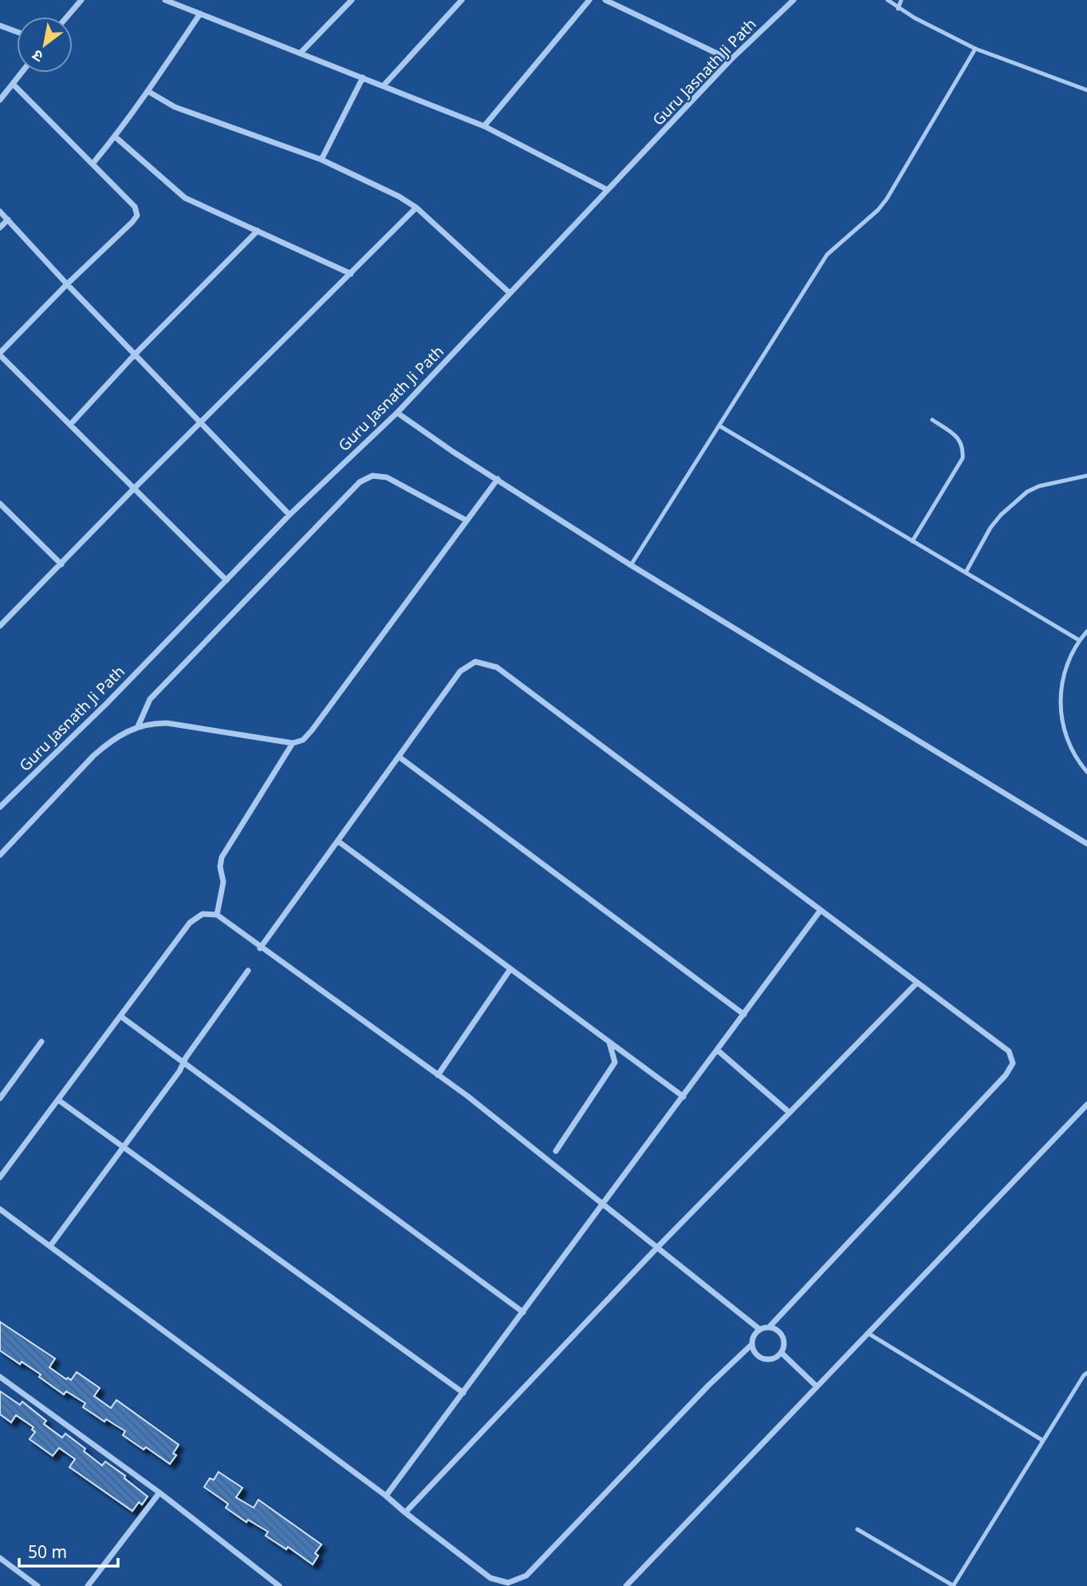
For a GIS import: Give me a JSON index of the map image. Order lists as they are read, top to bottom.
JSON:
{
  "streets": {
    "street": ["Guru Jasnath Ji Path"]
  },
  "scale_bar": "50 m",
  "north": "bottom left"
}
